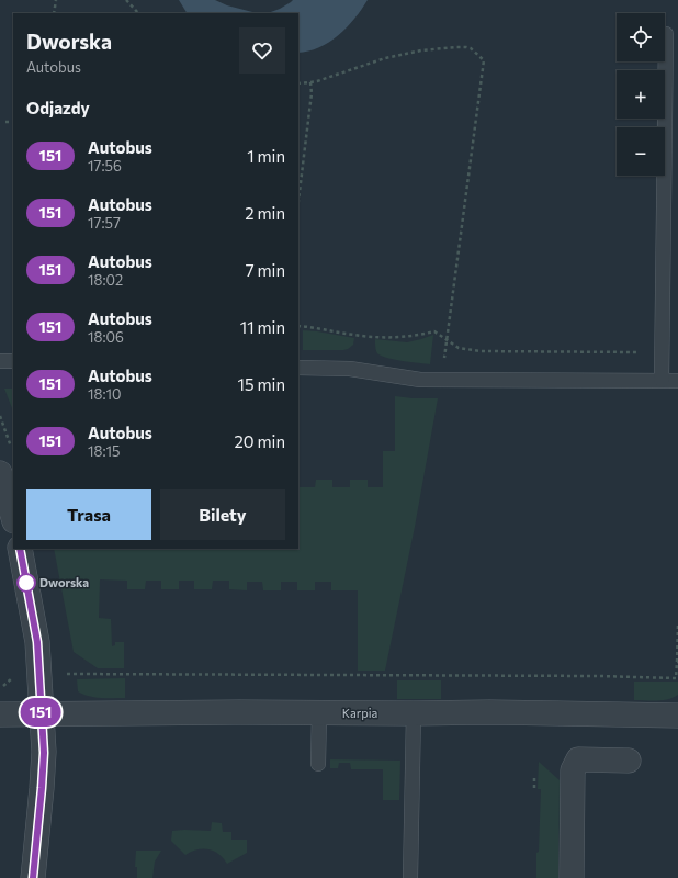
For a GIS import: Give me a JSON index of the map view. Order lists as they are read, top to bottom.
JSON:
{
  "streets": {
    "street": ["Karpia"]
  },
  "places": ["Dworska"],
  "lines": ["bus line 151"],
  "page": {
    "on_map": "151",
    "map_buttons": ["+", "−"],
    "heading": [
      ["Dworska", "Autobus"],
      "Odjazdy"
    ],
    "list": [
      {
        "mark": "151",
        "name": "Autobus",
        "note": "17:56",
        "value": "1 min"
      },
      {
        "mark": "151",
        "name": "Autobus",
        "note": "17:57",
        "value": "2 min"
      },
      {
        "mark": "151",
        "name": "Autobus",
        "note": "18:02",
        "value": "7 min"
      },
      {
        "mark": "151",
        "name": "Autobus",
        "note": "18:06",
        "value": "11 min"
      },
      {
        "mark": "151",
        "name": "Autobus",
        "note": "18:10",
        "value": "15 min"
      },
      {
        "mark": "151",
        "name": "Autobus",
        "note": "18:15",
        "value": "20 min"
      }
    ],
    "buttons": ["Trasa", "Bilety"]
  }
}
